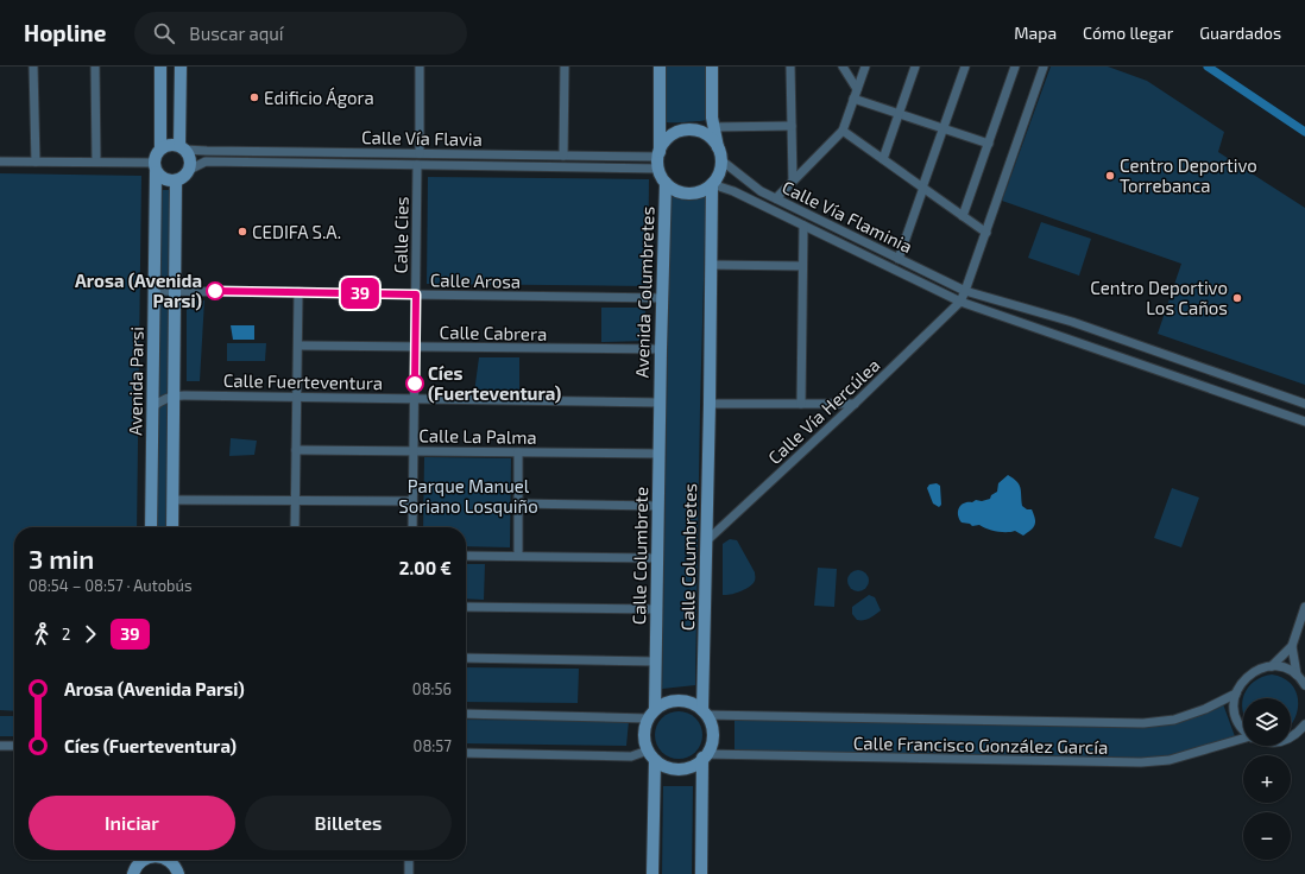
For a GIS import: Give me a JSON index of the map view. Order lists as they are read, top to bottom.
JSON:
{
  "streets": {
    "street": [
      "Calle Vía Flavia",
      "Calle Vía Flaminia",
      "Calle Cies",
      "Calle Arosa",
      "Avenida Columbretes",
      "Calle Cabrera",
      "Avenida Parsi",
      "Calle Fuerteventura",
      "Calle Vía Hercúlea",
      "Calle La Palma",
      "Calle Columbrete",
      "Calle Columbretes",
      "Calle Francisco González García"
    ]
  },
  "crossings": [
    ["Calle Vía Flavia", "Calle Vía Flaminia"],
    ["Calle Vía Flavia", "Calle Cies"],
    ["Calle Vía Flavia", "Avenida Columbretes"],
    ["Calle Vía Flavia", "Avenida Parsi"],
    ["Calle Vía Flaminia", "Avenida Columbretes"],
    ["Calle Vía Flaminia", "Calle Vía Hercúlea"],
    ["Calle Cies", "Calle Arosa"],
    ["Calle Cies", "Calle Cabrera"],
    ["Calle Cies", "Calle Fuerteventura"],
    ["Calle Cies", "Calle La Palma"],
    ["Calle Arosa", "Avenida Columbretes"],
    ["Calle Arosa", "Avenida Parsi"],
    ["Avenida Columbretes", "Calle Cabrera"],
    ["Avenida Columbretes", "Calle Fuerteventura"],
    ["Avenida Columbretes", "Calle Columbrete"],
    ["Calle Fuerteventura", "Calle Columbrete"],
    ["Calle Vía Hercúlea", "Calle Columbretes"],
    ["Calle La Palma", "Calle Columbrete"],
    ["Calle Columbrete", "Calle Columbretes"],
    ["Calle Columbrete", "Calle Francisco González García"],
    ["Calle Columbretes", "Calle Francisco González García"]
  ],
  "parks": ["Parque Manuel Soriano Losquiño"],
  "places": [
    "Edificio Ágora",
    "Centro Deportivo Torrebanca",
    "CEDIFA S.A.",
    "Arosa (Avenida Parsi)",
    "Centro Deportivo Los Caños",
    "Cíes (Fuerteventura)"
  ],
  "lines": ["bus line 39"],
  "page": {
    "header": "Hopline",
    "search": "Buscar aquí",
    "nav": ["Mapa", "Cómo llegar", "Guardados"],
    "on_map": "39",
    "heading": ["3 min", "08:54 – 08:57 · Autobús", "2.00 €"],
    "legs": ["2", "39"],
    "list": [
      {
        "name": "Arosa (Avenida Parsi)",
        "value": "08:56"
      },
      {
        "name": "Cíes (Fuerteventura)",
        "value": "08:57"
      }
    ],
    "map_buttons": ["+", "−"],
    "buttons": ["Iniciar", "Billetes"]
  }
}
